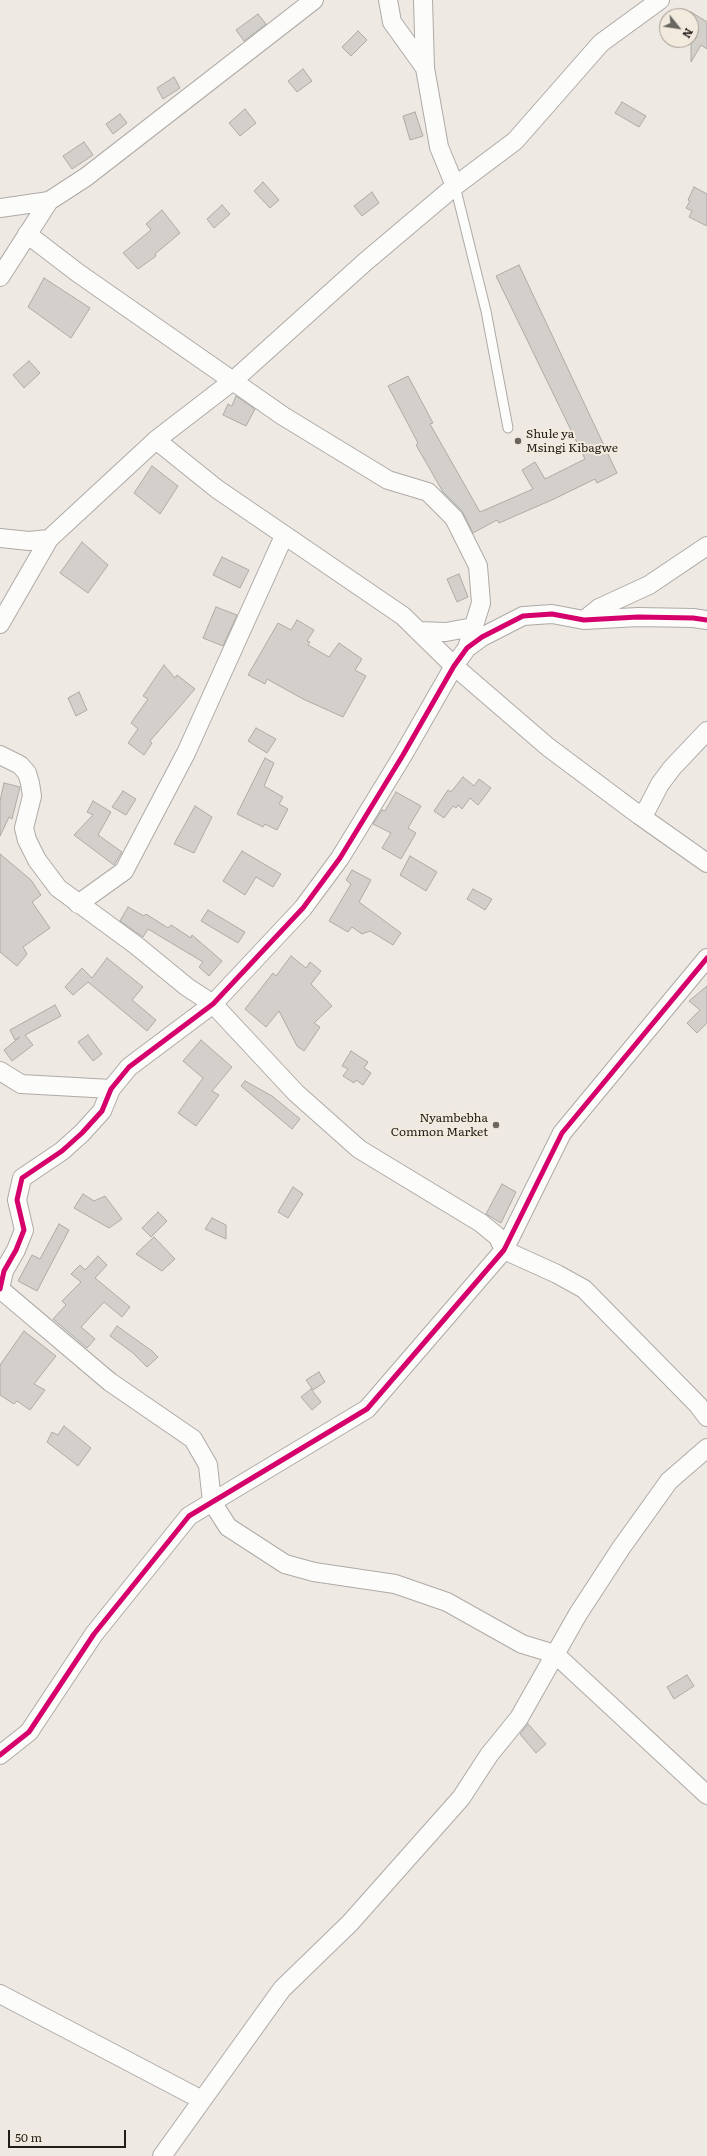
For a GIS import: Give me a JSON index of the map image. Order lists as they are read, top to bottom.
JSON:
{
  "places": ["Shule ya Msingi Kibagwe", "Nyambebha Common Market"],
  "scale_bar": "50 m",
  "north": "bottom right"
}
